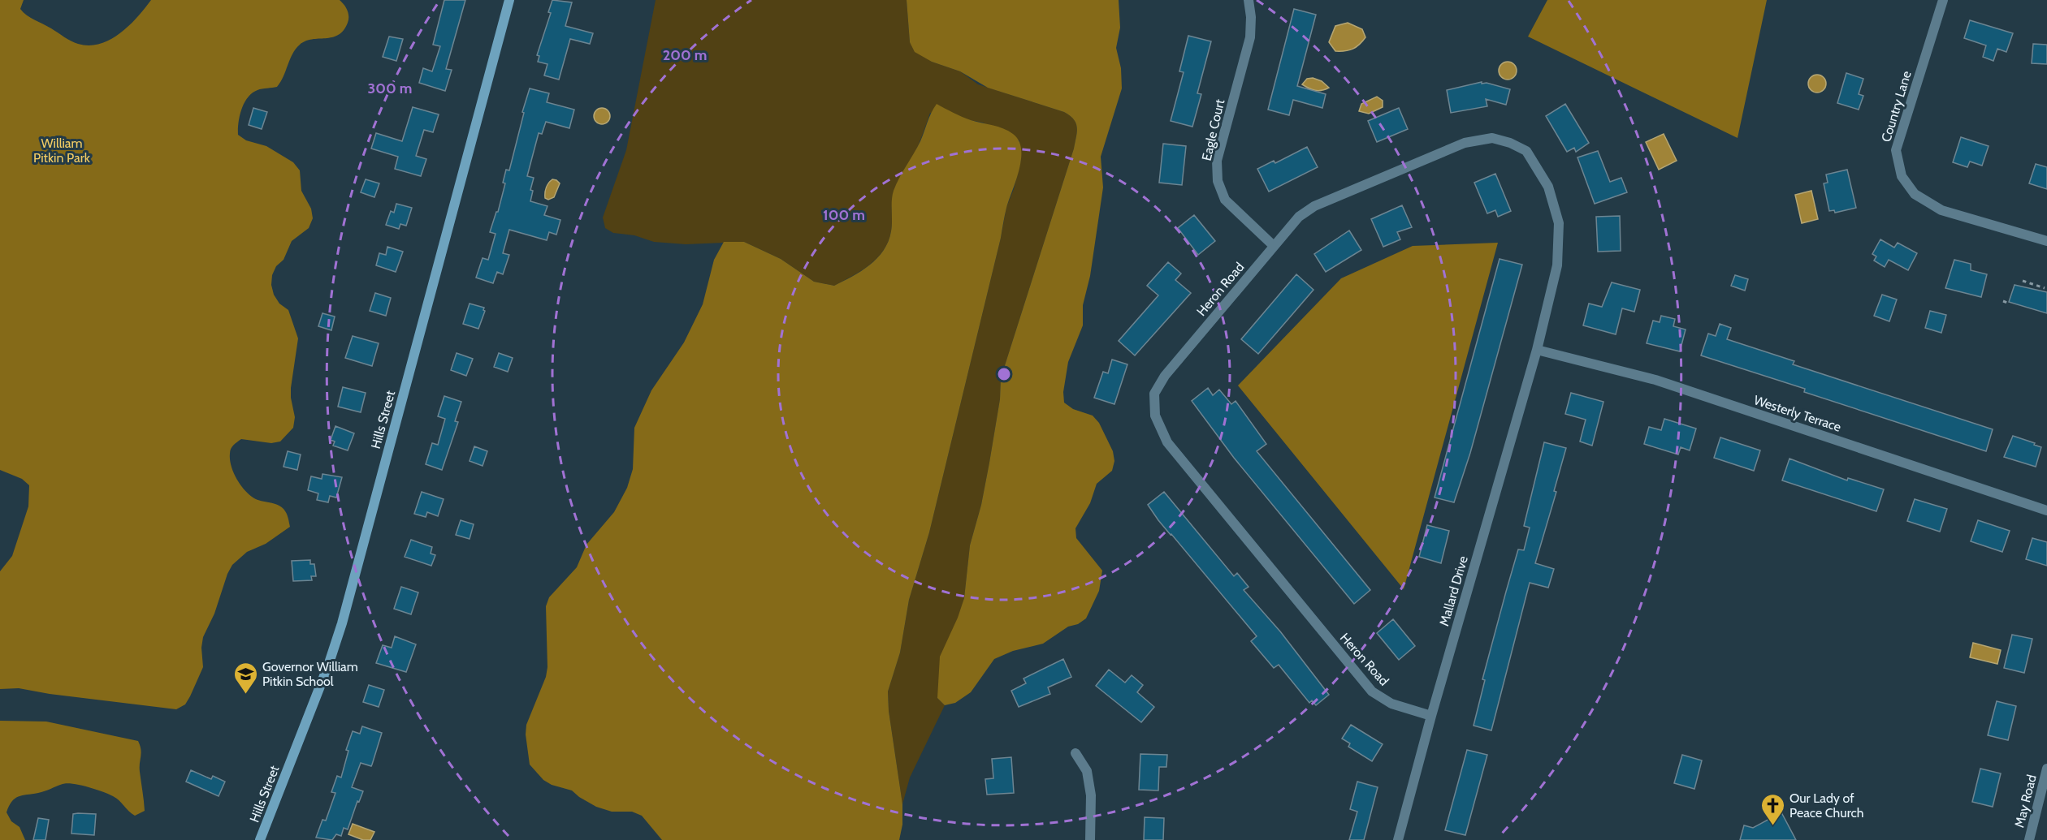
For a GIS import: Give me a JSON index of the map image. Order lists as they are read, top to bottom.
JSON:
{
  "streets": {
    "street": [
      "Country Lane",
      "Eagle Court",
      "Heron Road",
      "Westerly Terrace",
      "Hills Street",
      "Mallard Drive",
      "May Road"
    ]
  },
  "crossings": [
    ["Eagle Court", "Heron Road"],
    ["Heron Road", "Westerly Terrace"],
    ["Heron Road", "Mallard Drive"],
    ["Westerly Terrace", "Mallard Drive"]
  ],
  "parks": ["William Pitkin Park"],
  "places": {
    "school or university": ["Governor William Pitkin School"],
    "church": ["Our Lady of Peace Church"]
  },
  "rings": ["200 m", "300 m", "100 m"]
}
